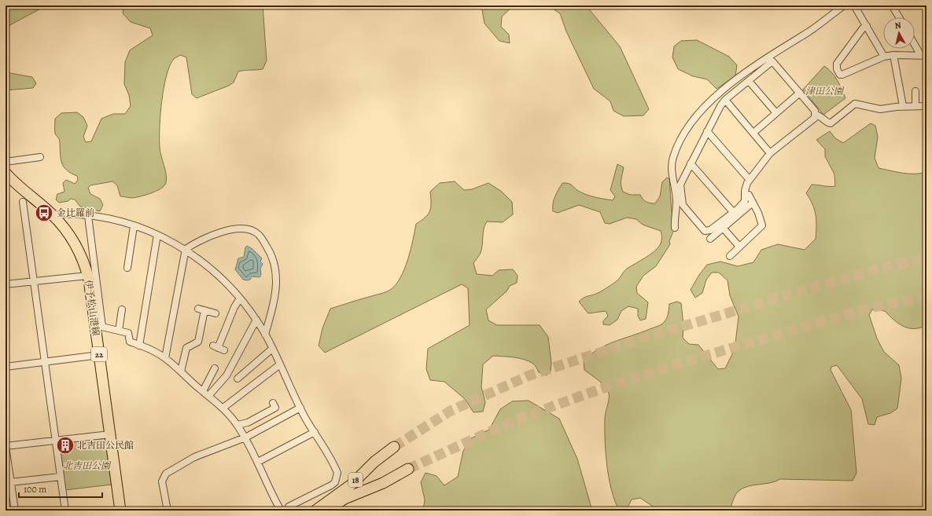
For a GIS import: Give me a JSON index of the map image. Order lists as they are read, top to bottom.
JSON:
{
  "streets": {
    "main road": ["伊予松山港線", "22", "18"]
  },
  "parks": ["津田公園", "北吉田公園"],
  "places": {
    "bus stop": ["金比羅前"],
    "building": ["北吉田公民館"]
  },
  "scale_bar": "100 m",
  "north": "top"
}
